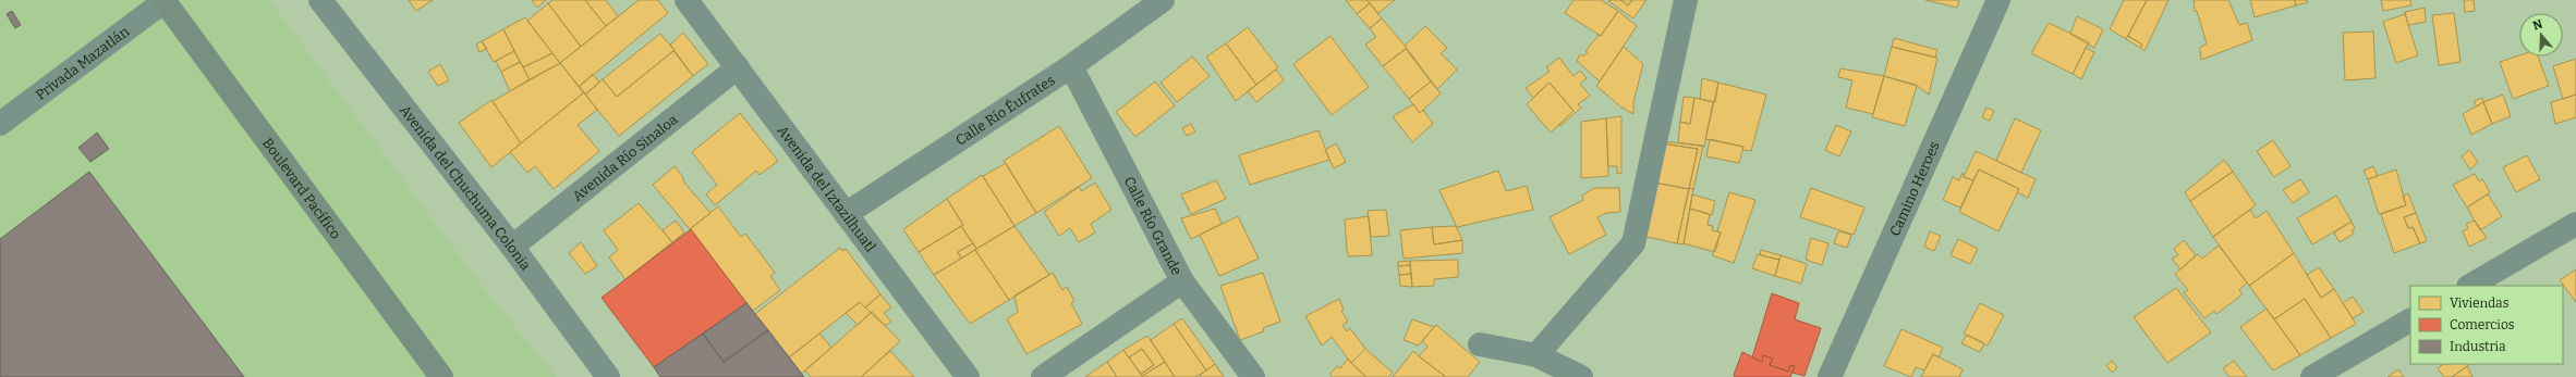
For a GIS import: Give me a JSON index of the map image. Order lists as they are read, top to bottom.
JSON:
{
  "streets": {
    "main road": ["Boulevard Pacífico"],
    "street": [
      "Privada Mazatlán",
      "Calle Río Éufrates",
      "Avenida Río Sinaloa",
      "Avenida del Chuchuma Colonia",
      "Avenida del Iztazilhuatl",
      "Camino Heroes",
      "Calle Río Grande"
    ]
  },
  "crossings": [
    ["Privada Mazatlán", "Boulevard Pacífico"],
    ["Calle Río Éufrates", "Avenida del Iztazilhuatl"],
    ["Calle Río Éufrates", "Calle Río Grande"],
    ["Avenida Río Sinaloa", "Avenida del Chuchuma Colonia"],
    ["Avenida Río Sinaloa", "Avenida del Iztazilhuatl"]
  ],
  "legend": ["Viviendas", "Comercios", "Industria"],
  "north": "top"
}
